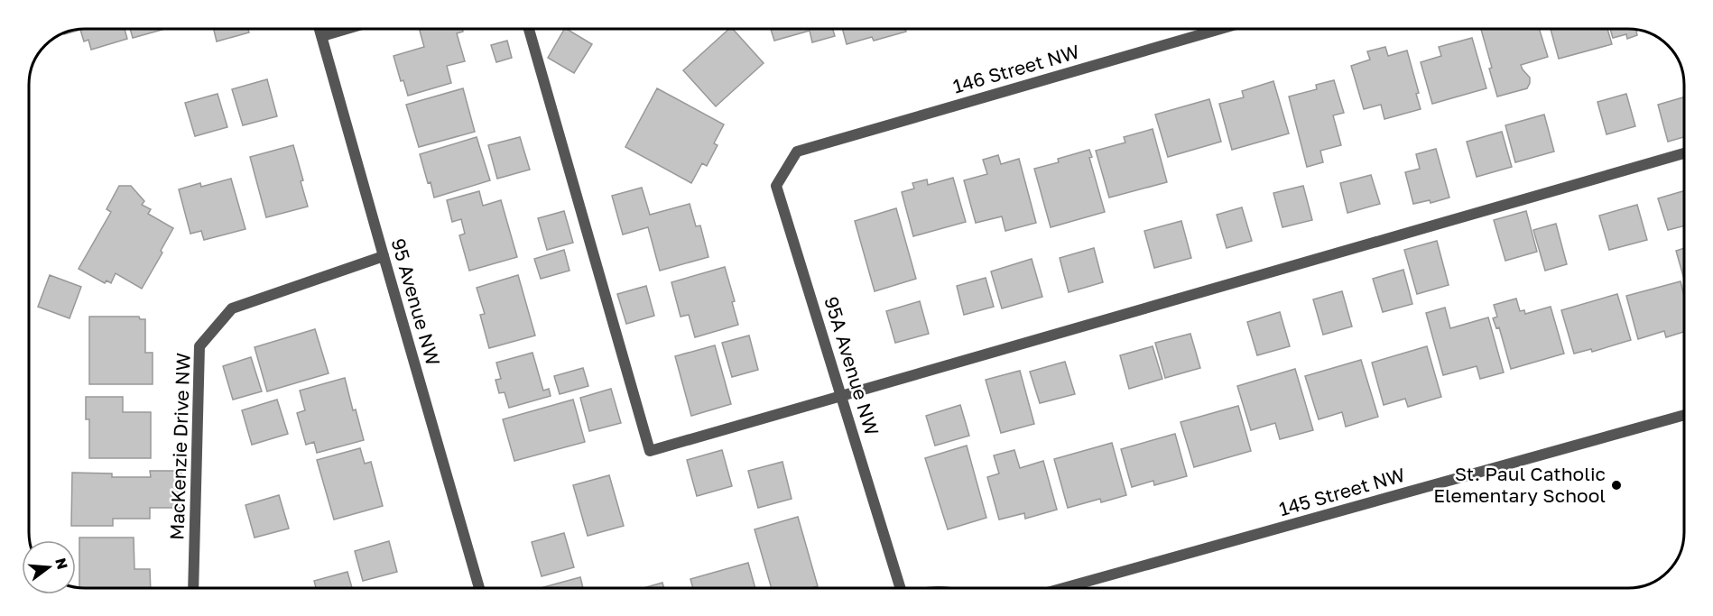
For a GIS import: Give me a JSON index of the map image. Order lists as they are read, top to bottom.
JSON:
{
  "streets": {
    "street": [
      "146 Street NW",
      "95 Avenue NW",
      "95A Avenue NW",
      "MacKenzie Drive NW",
      "145 Street NW"
    ]
  },
  "crossings": [
    ["146 Street NW", "95A Avenue NW"],
    ["95 Avenue NW", "MacKenzie Drive NW"]
  ],
  "places": ["St. Paul Catholic Elementary School"],
  "north": "right"
}
